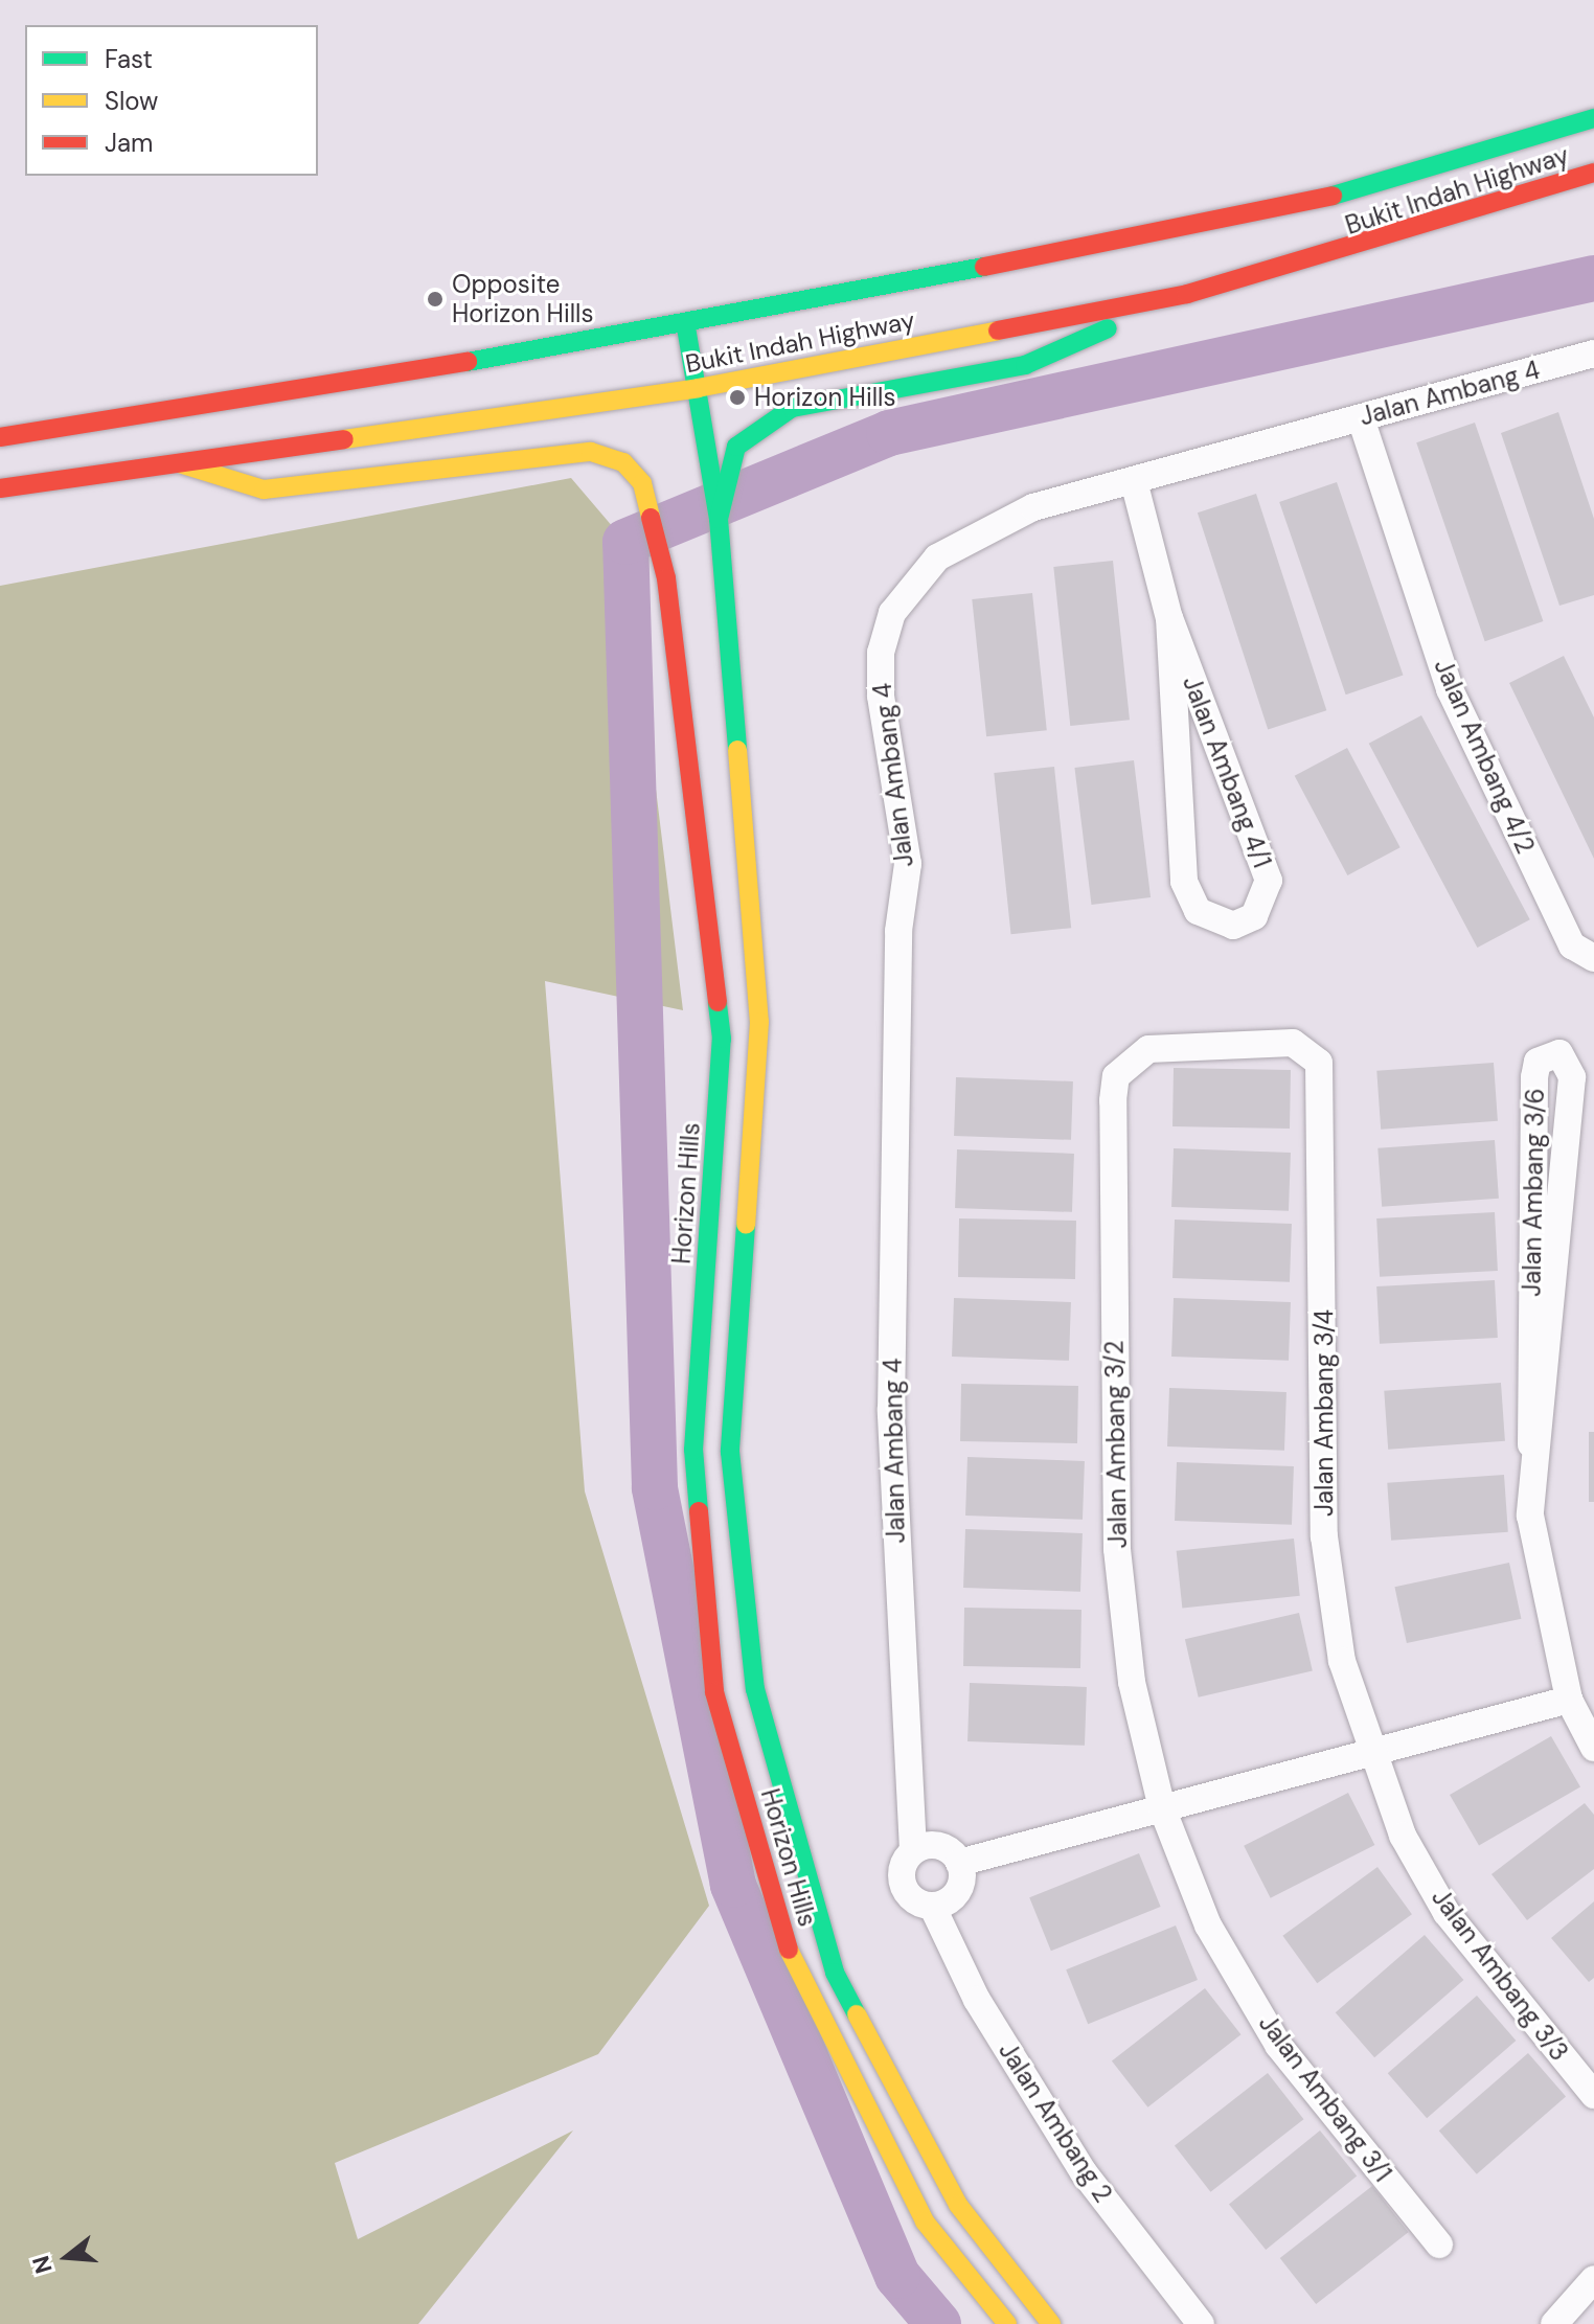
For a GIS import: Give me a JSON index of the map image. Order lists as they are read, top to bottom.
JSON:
{
  "streets": {
    "main road": ["Bukit Indah Highway", "Horizon Hills"],
    "street": [
      "Jalan Ambang 4",
      "Jalan Ambang 4/2",
      "Jalan Ambang 4/1",
      "Jalan Ambang 3/6",
      "Jalan Ambang 3/4",
      "Jalan Ambang 3/2",
      "Jalan Ambang 3/3",
      "Jalan Ambang 3/1",
      "Jalan Ambang 2"
    ]
  },
  "crossings": [
    ["Bukit Indah Highway", "Horizon Hills"],
    ["Jalan Ambang 4", "Jalan Ambang 4/2"],
    ["Jalan Ambang 4", "Jalan Ambang 4/1"],
    ["Jalan Ambang 4", "Jalan Ambang 2"],
    ["Jalan Ambang 3/4", "Jalan Ambang 3/2"],
    ["Jalan Ambang 3/4", "Jalan Ambang 3/3"],
    ["Jalan Ambang 3/2", "Jalan Ambang 3/1"]
  ],
  "places": ["Opposite Horizon Hills", "Horizon Hills"],
  "legend": ["Fast", "Slow", "Jam"],
  "north": "left"
}
